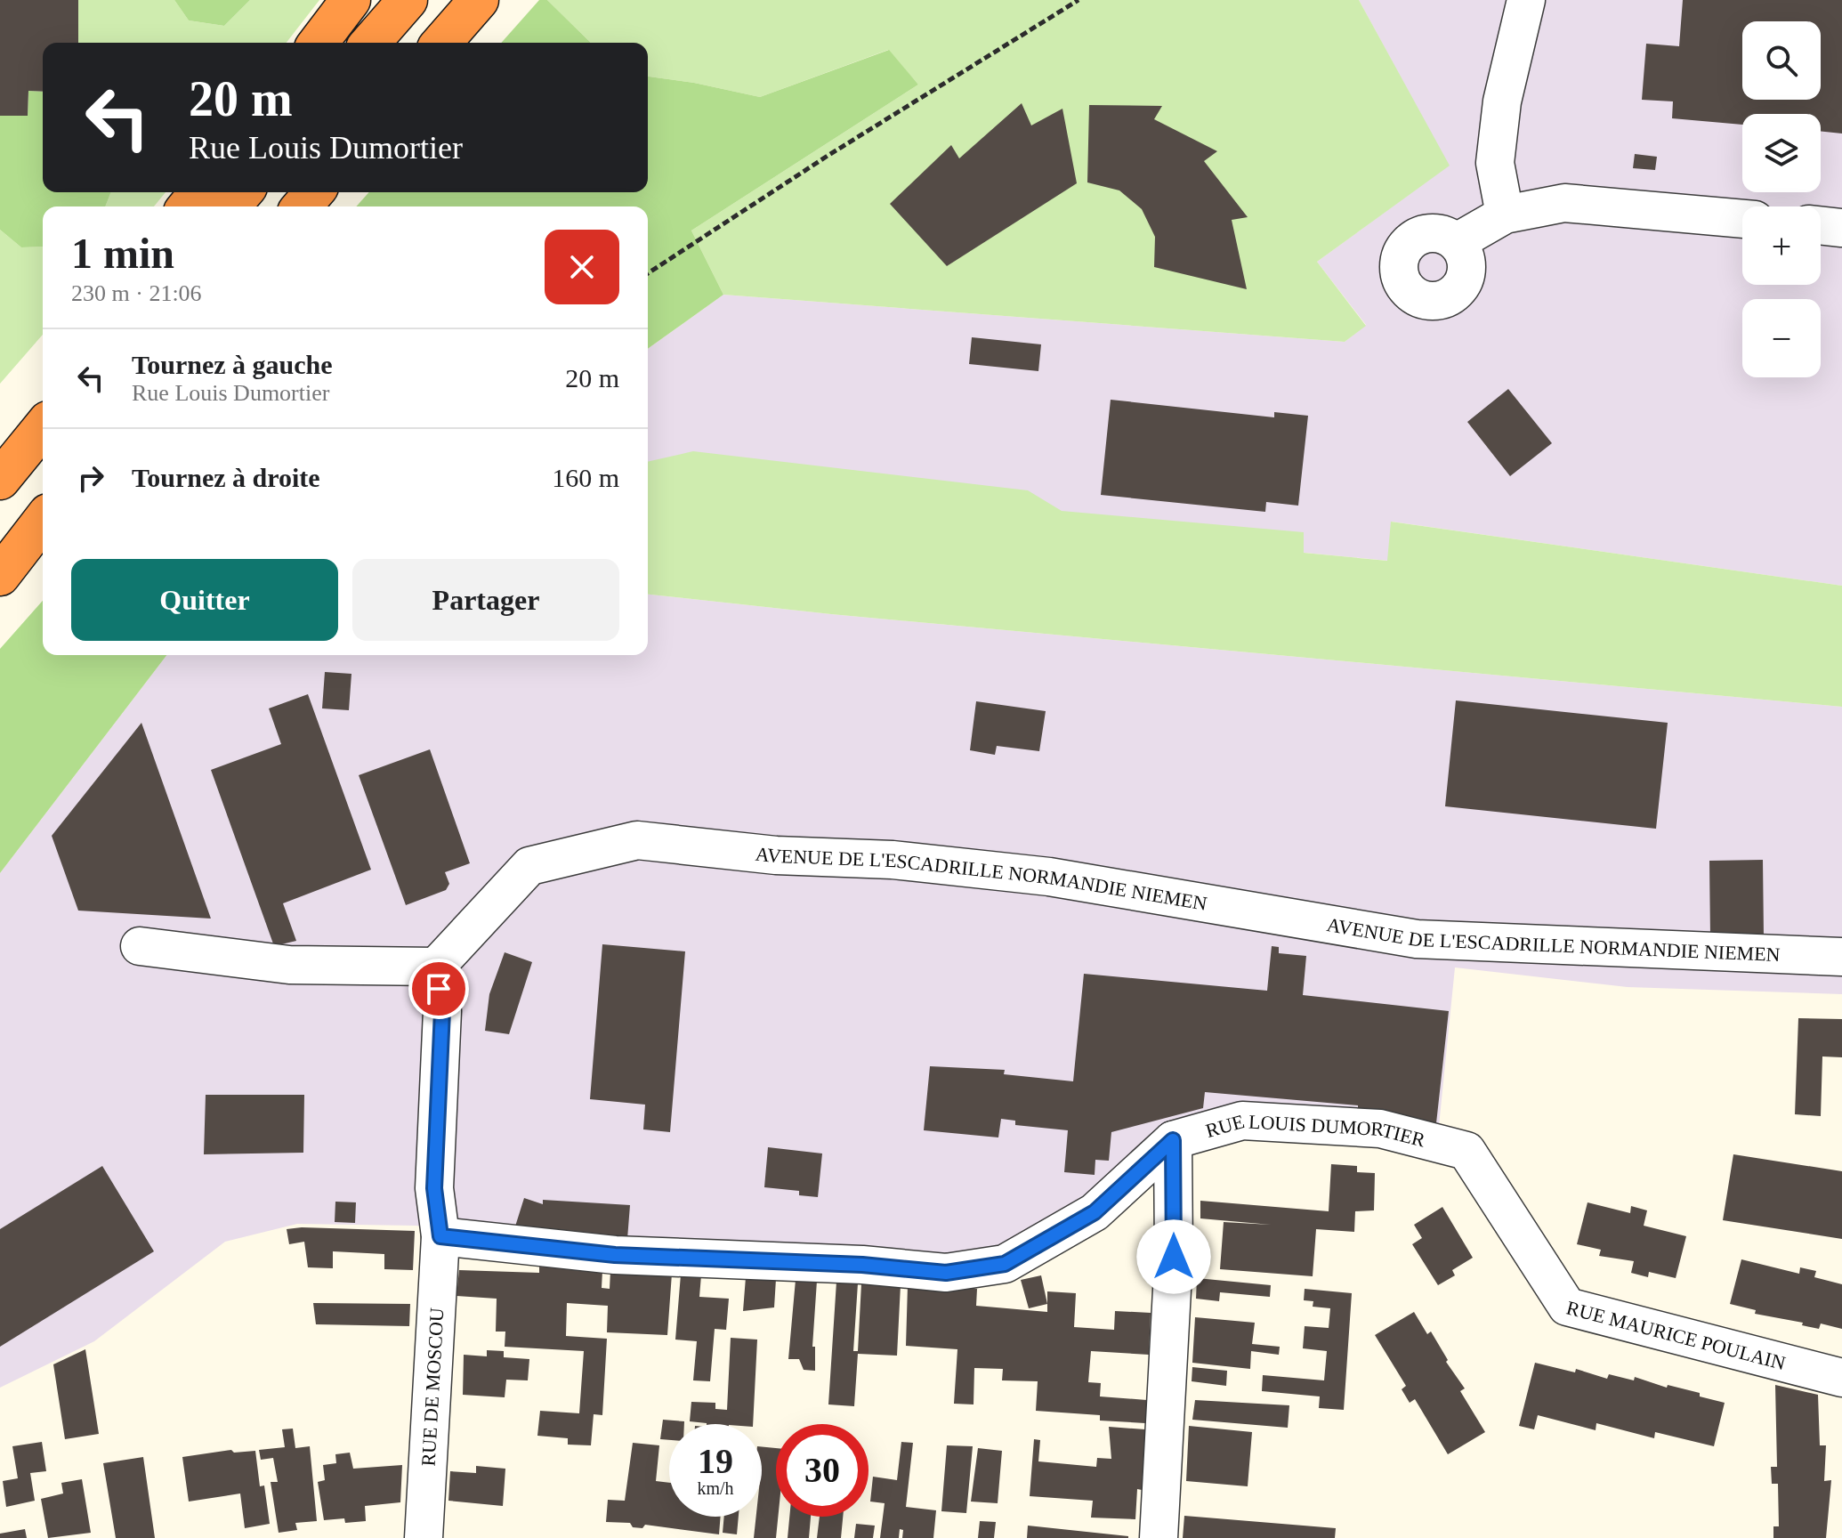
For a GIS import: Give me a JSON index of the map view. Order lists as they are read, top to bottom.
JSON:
{
  "streets": {
    "street": [
      "AVENUE DE L'ESCADRILLE NORMANDIE NIEMEN",
      "RUE LOUIS DUMORTIER",
      "RUE MAURICE POULAIN",
      "RUE DE MOSCOU"
    ]
  },
  "crossings": [
    ["RUE LOUIS DUMORTIER", "RUE MAURICE POULAIN"],
    ["RUE LOUIS DUMORTIER", "RUE DE MOSCOU"]
  ],
  "page": {
    "map_buttons": ["+", "−"],
    "turn": ["20 m", "Rue Louis Dumortier"],
    "heading": ["1 min", "230 m · 21:06"],
    "list": [
      {
        "name": "Tournez à gauche",
        "note": "Rue Louis Dumortier",
        "value": "20 m"
      },
      {
        "name": "Tournez à droite",
        "value": "160 m"
      }
    ],
    "buttons": ["Quitter", "Partager"],
    "speed": "19 km/h",
    "limit": "30"
  }
}
